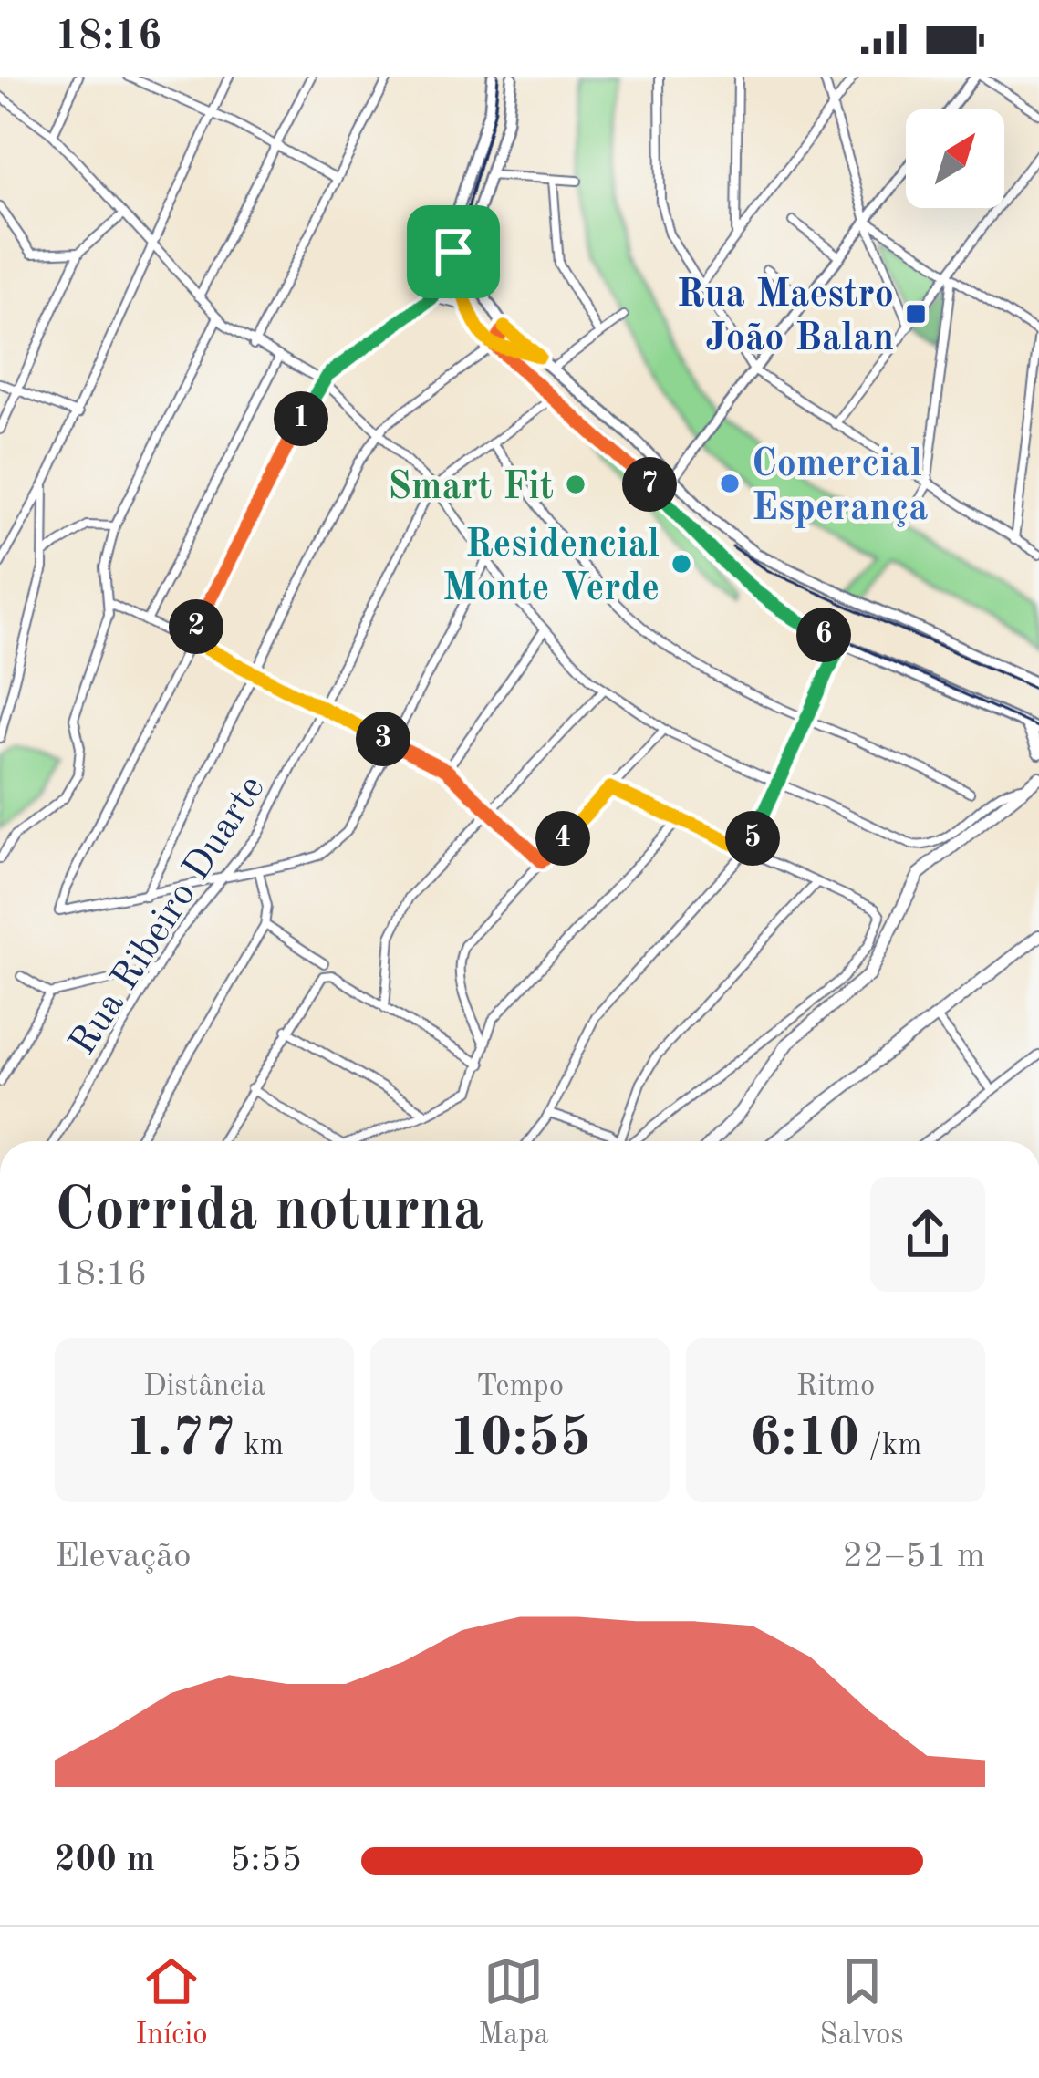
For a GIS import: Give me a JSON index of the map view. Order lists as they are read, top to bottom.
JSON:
{
  "streets": {
    "street": ["Rua Ribeiro Duarte"]
  },
  "places": {
    "transit": ["Rua Maestro João Balan"],
    "other": ["Comercial Esperança", "Smart Fit", "Residencial Monte Verde"]
  },
  "north": "top right",
  "page": {
    "status": "18:16",
    "pins": [
      "1",
      "7",
      "2",
      "6",
      "3",
      "4",
      "5"
    ],
    "heading": ["Corrida noturna", "18:16"],
    "stats": [
      ["Distância", "1.77 km"],
      ["Tempo", "10:55"],
      ["Ritmo", "6:10 /km"]
    ],
    "chart": ["Elevação", "22–51 m"],
    "list": [
      {
        "name": "200 m",
        "note": "5:55"
      }
    ],
    "tabs": ["Início", "Mapa", "Salvos"]
  }
}
